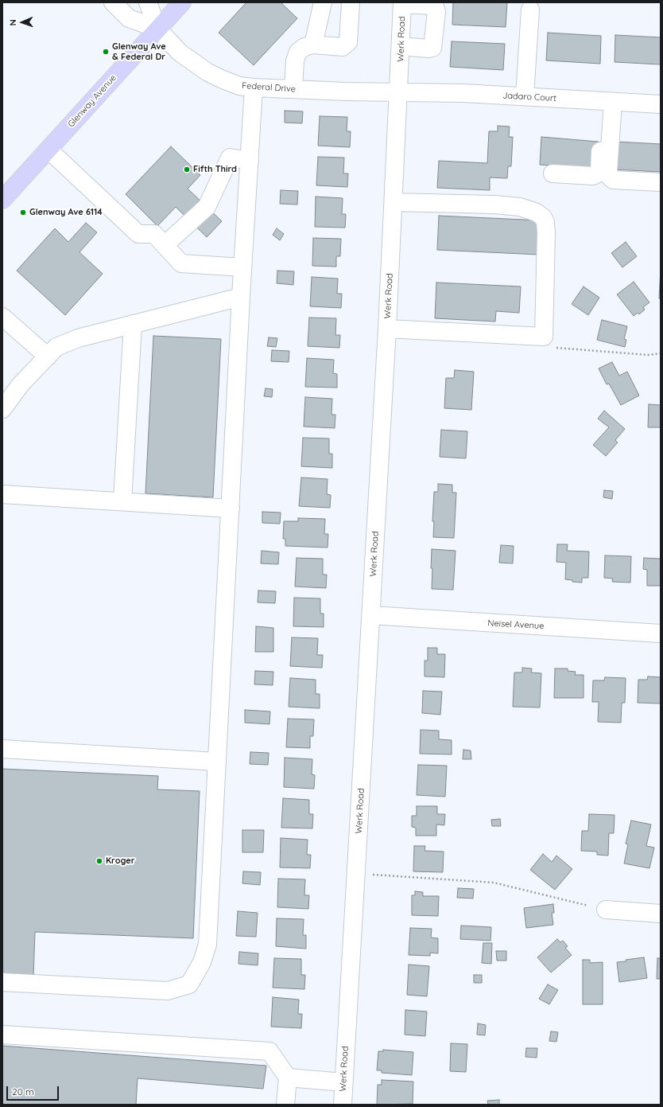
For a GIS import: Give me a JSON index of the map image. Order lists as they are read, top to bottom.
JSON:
{
  "streets": {
    "main road": ["Glenway Avenue"],
    "street": [
      "Werk Road",
      "Federal Drive",
      "Jadaro Court",
      "Neisel Avenue"
    ]
  },
  "crossings": [
    ["Werk Road", "Federal Drive"],
    ["Werk Road", "Jadaro Court"],
    ["Werk Road", "Neisel Avenue"],
    ["Federal Drive", "Jadaro Court"],
    ["Federal Drive", "Glenway Avenue"]
  ],
  "places": [
    "Glenway Ave & Federal Dr",
    "Fifth Third",
    "Glenway Ave 6114",
    "Kroger"
  ],
  "scale_bar": "20 m",
  "north": "left"
}
